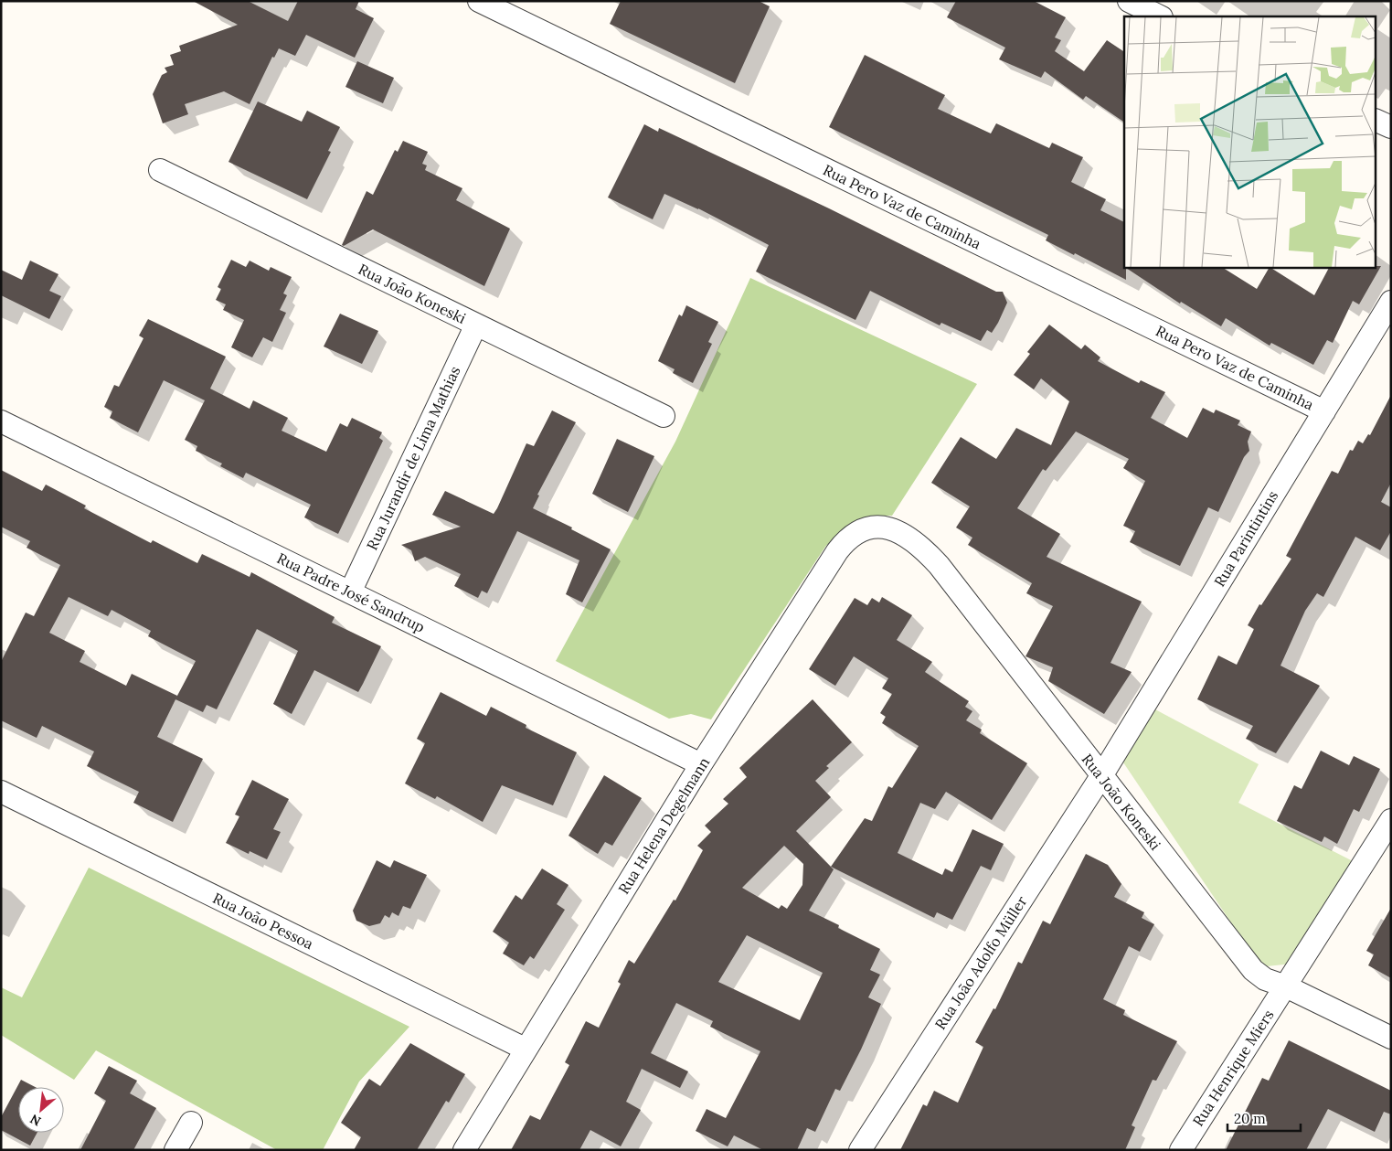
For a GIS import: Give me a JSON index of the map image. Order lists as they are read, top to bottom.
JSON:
{
  "streets": {
    "street": [
      "Rua Pero Vaz de Caminha",
      "Rua João Koneski",
      "Rua Jurandir de Lima Mathias",
      "Rua Parintintins",
      "Rua Padre José Sandrup",
      "Rua Helena Degelmann",
      "Rua João Pessoa",
      "Rua João Adolfo Müller",
      "Rua Henrique Miers"
    ]
  },
  "crossings": [
    ["Rua Pero Vaz de Caminha", "Rua Parintintins"],
    ["Rua João Koneski", "Rua Jurandir de Lima Mathias"],
    ["Rua João Koneski", "Rua Parintintins"],
    ["Rua João Koneski", "Rua Helena Degelmann"],
    ["Rua João Koneski", "Rua João Adolfo Müller"],
    ["Rua João Koneski", "Rua Henrique Miers"],
    ["Rua Jurandir de Lima Mathias", "Rua Padre José Sandrup"],
    ["Rua Parintintins", "Rua João Adolfo Müller"],
    ["Rua Padre José Sandrup", "Rua Helena Degelmann"],
    ["Rua Helena Degelmann", "Rua João Pessoa"]
  ],
  "scale_bar": "20 m",
  "north": "bottom left"
}
